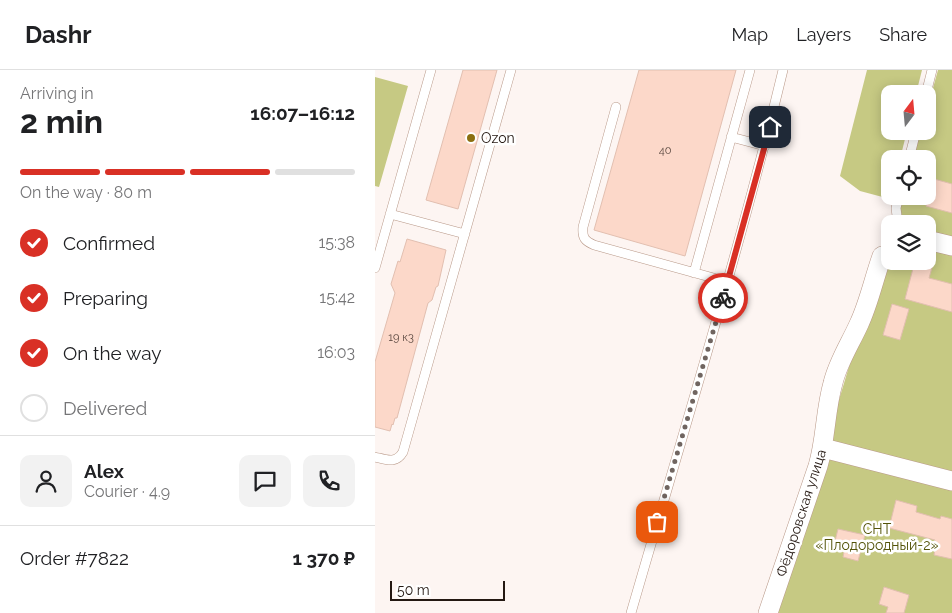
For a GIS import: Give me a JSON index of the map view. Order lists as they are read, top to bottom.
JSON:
{
  "streets": {
    "street": ["Фёдоровская улица"]
  },
  "parks": ["СНТ «Плодородный-2»"],
  "places": ["Ozon"],
  "house_numbers": ["40", "19 к3"],
  "scale_bar": "50 m",
  "north": "top",
  "page": {
    "header": "Dashr",
    "nav": ["Map", "Layers", "Share"],
    "heading": ["2 min", "Arriving in", "16:07–16:12"],
    "panel": [
      "Alex",
      "Courier · 4.9",
      "Order #7822",
      "1 370 ₽"
    ],
    "bar": "On the way · 80 m",
    "list": [
      ["Confirmed", "15:38"],
      ["Preparing", "15:42"],
      ["On the way", "16:03"],
      "Delivered"
    ],
    "scale": "50 m"
  }
}
